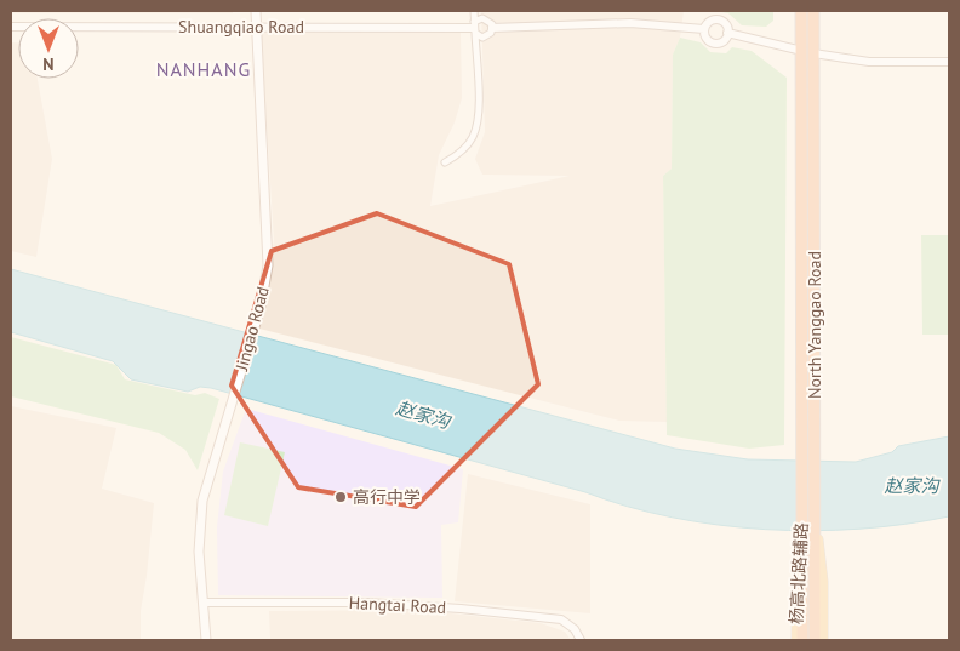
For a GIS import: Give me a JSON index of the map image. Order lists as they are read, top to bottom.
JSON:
{
  "streets": {
    "highway": ["North Yanggao Road"],
    "main road": ["Jingao Road", "杨高北路辅路"],
    "street": ["Shuangqiao Road", "Hangtai Road"]
  },
  "crossings": [
    ["Shuangqiao Road", "Jingao Road"],
    ["North Yanggao Road", "杨高北路辅路"],
    ["Jingao Road", "Hangtai Road"]
  ],
  "districts": ["NANHANG"],
  "water": ["赵家沟"],
  "places": ["高行中学"],
  "north": "bottom"
}
